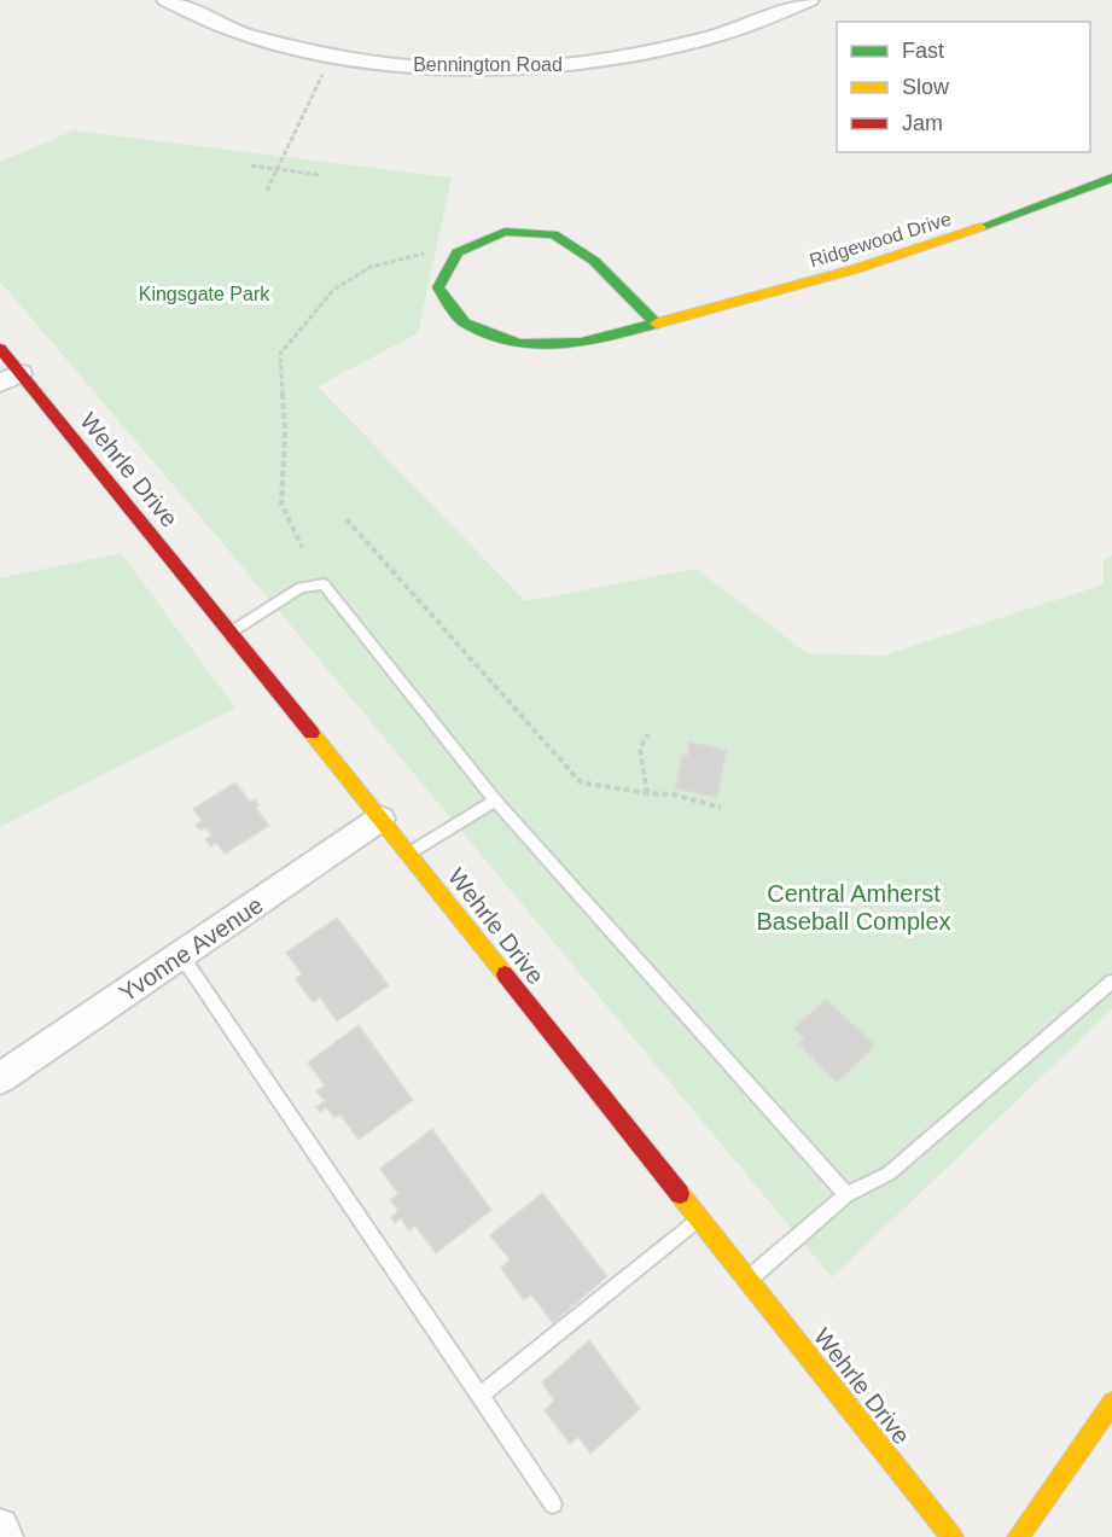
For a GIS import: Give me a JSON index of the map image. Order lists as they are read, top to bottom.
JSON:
{
  "streets": {
    "main road": ["Ridgewood Drive", "Wehrle Drive"],
    "street": ["Bennington Road", "Yvonne Avenue"]
  },
  "crossings": [
    ["Wehrle Drive", "Yvonne Avenue"]
  ],
  "parks": ["Kingsgate Park", "Central Amherst Baseball Complex"],
  "legend": ["Fast", "Slow", "Jam"]
}
